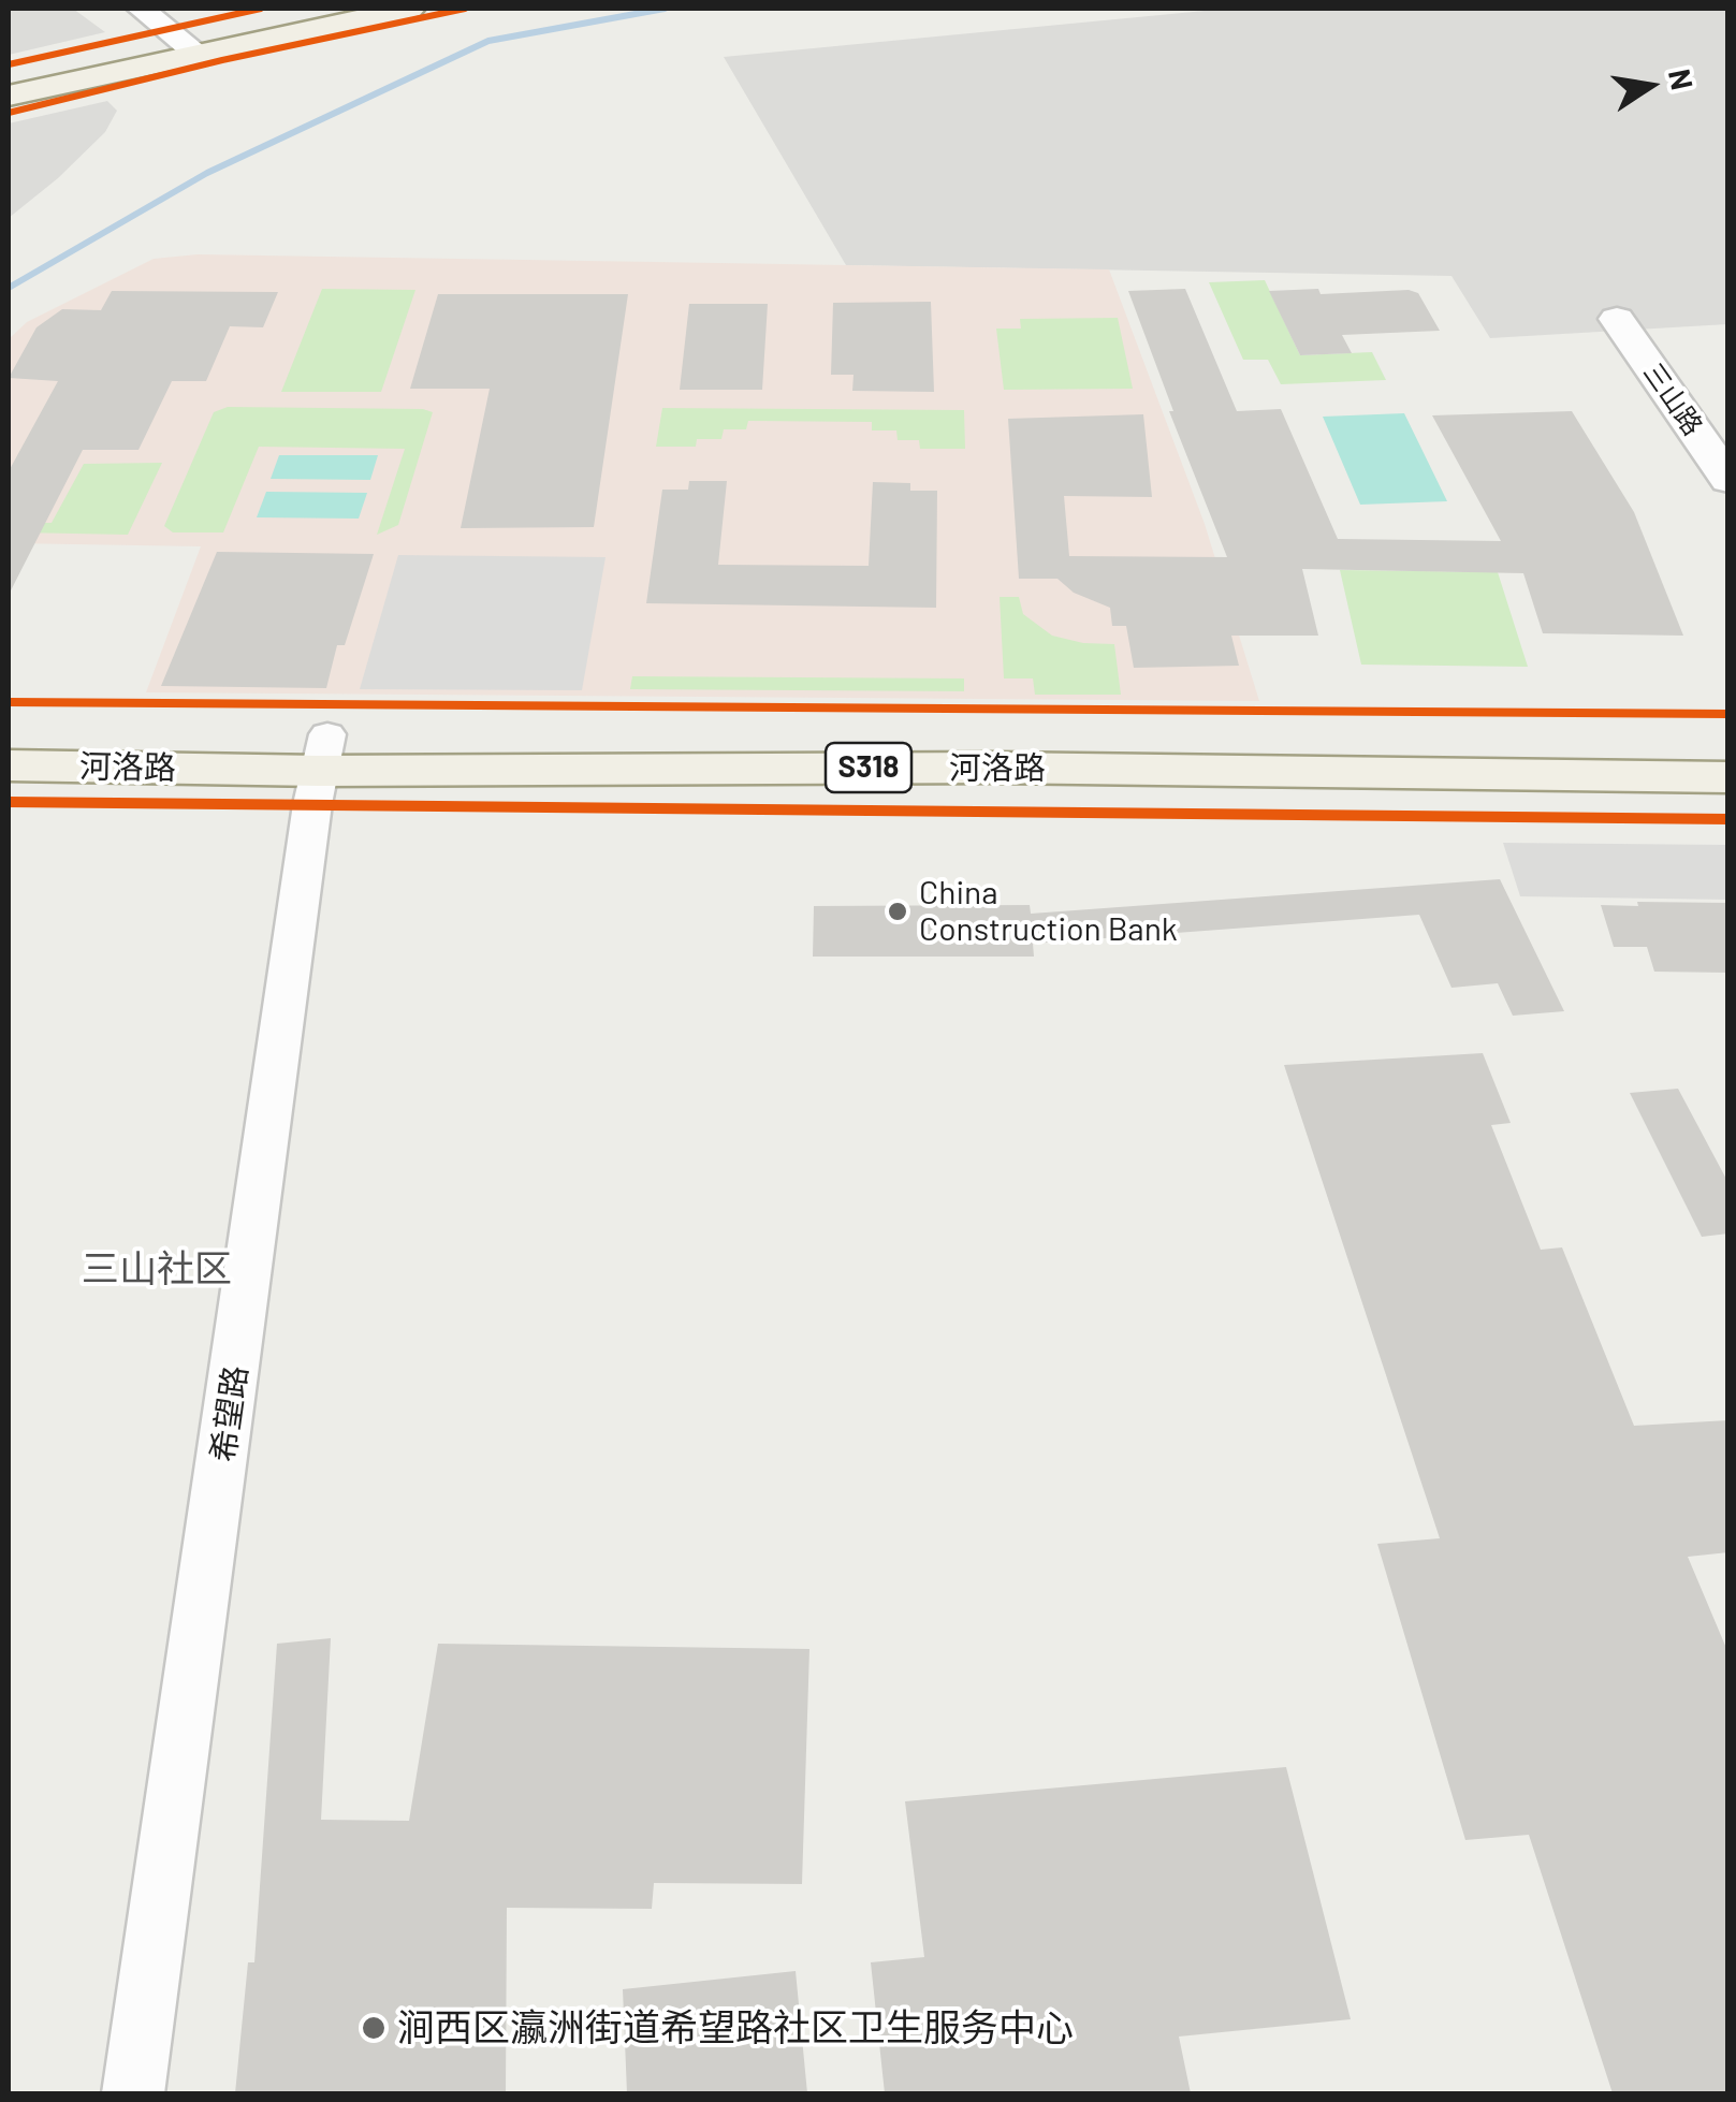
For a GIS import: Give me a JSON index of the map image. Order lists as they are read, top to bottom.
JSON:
{
  "streets": {
    "main road": ["河洛路", "S318"],
    "street": ["三山路", "希望路"]
  },
  "crossings": [
    ["河洛路", "希望路"]
  ],
  "districts": ["三山社区"],
  "places": ["China Construction Bank", "涧西区瀛洲街道希望路社区卫生服务中心"],
  "north": "right"
}
